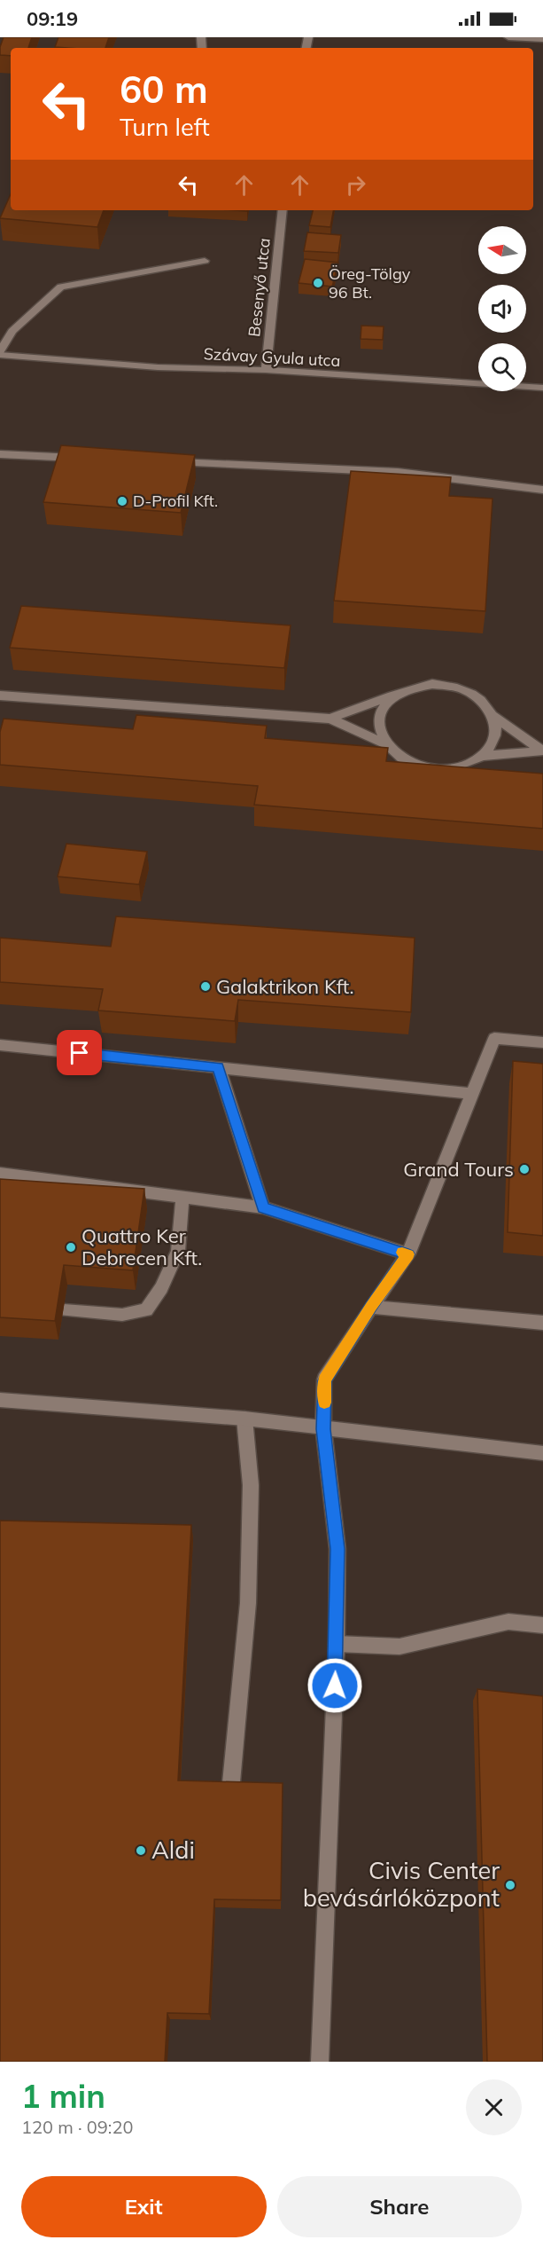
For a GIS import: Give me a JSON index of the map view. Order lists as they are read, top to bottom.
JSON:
{
  "streets": {
    "street": ["Besenyő utca", "Szávay Gyula utca"]
  },
  "crossings": [
    ["Besenyő utca", "Szávay Gyula utca"]
  ],
  "places": [
    "Öreg-Tölgy 96 Bt.",
    "D-Profil Kft.",
    "Galaktrikon Kft.",
    "Grand Tours",
    "Quattro Ker Debrecen Kft.",
    "Aldi",
    "Civis Center bevásárlóközpont"
  ],
  "north": "left",
  "page": {
    "status": "09:19",
    "turn": ["60 m", "Turn left"],
    "heading": ["1 min", "120 m · 09:20"],
    "buttons": ["Exit", "Share"]
  }
}
